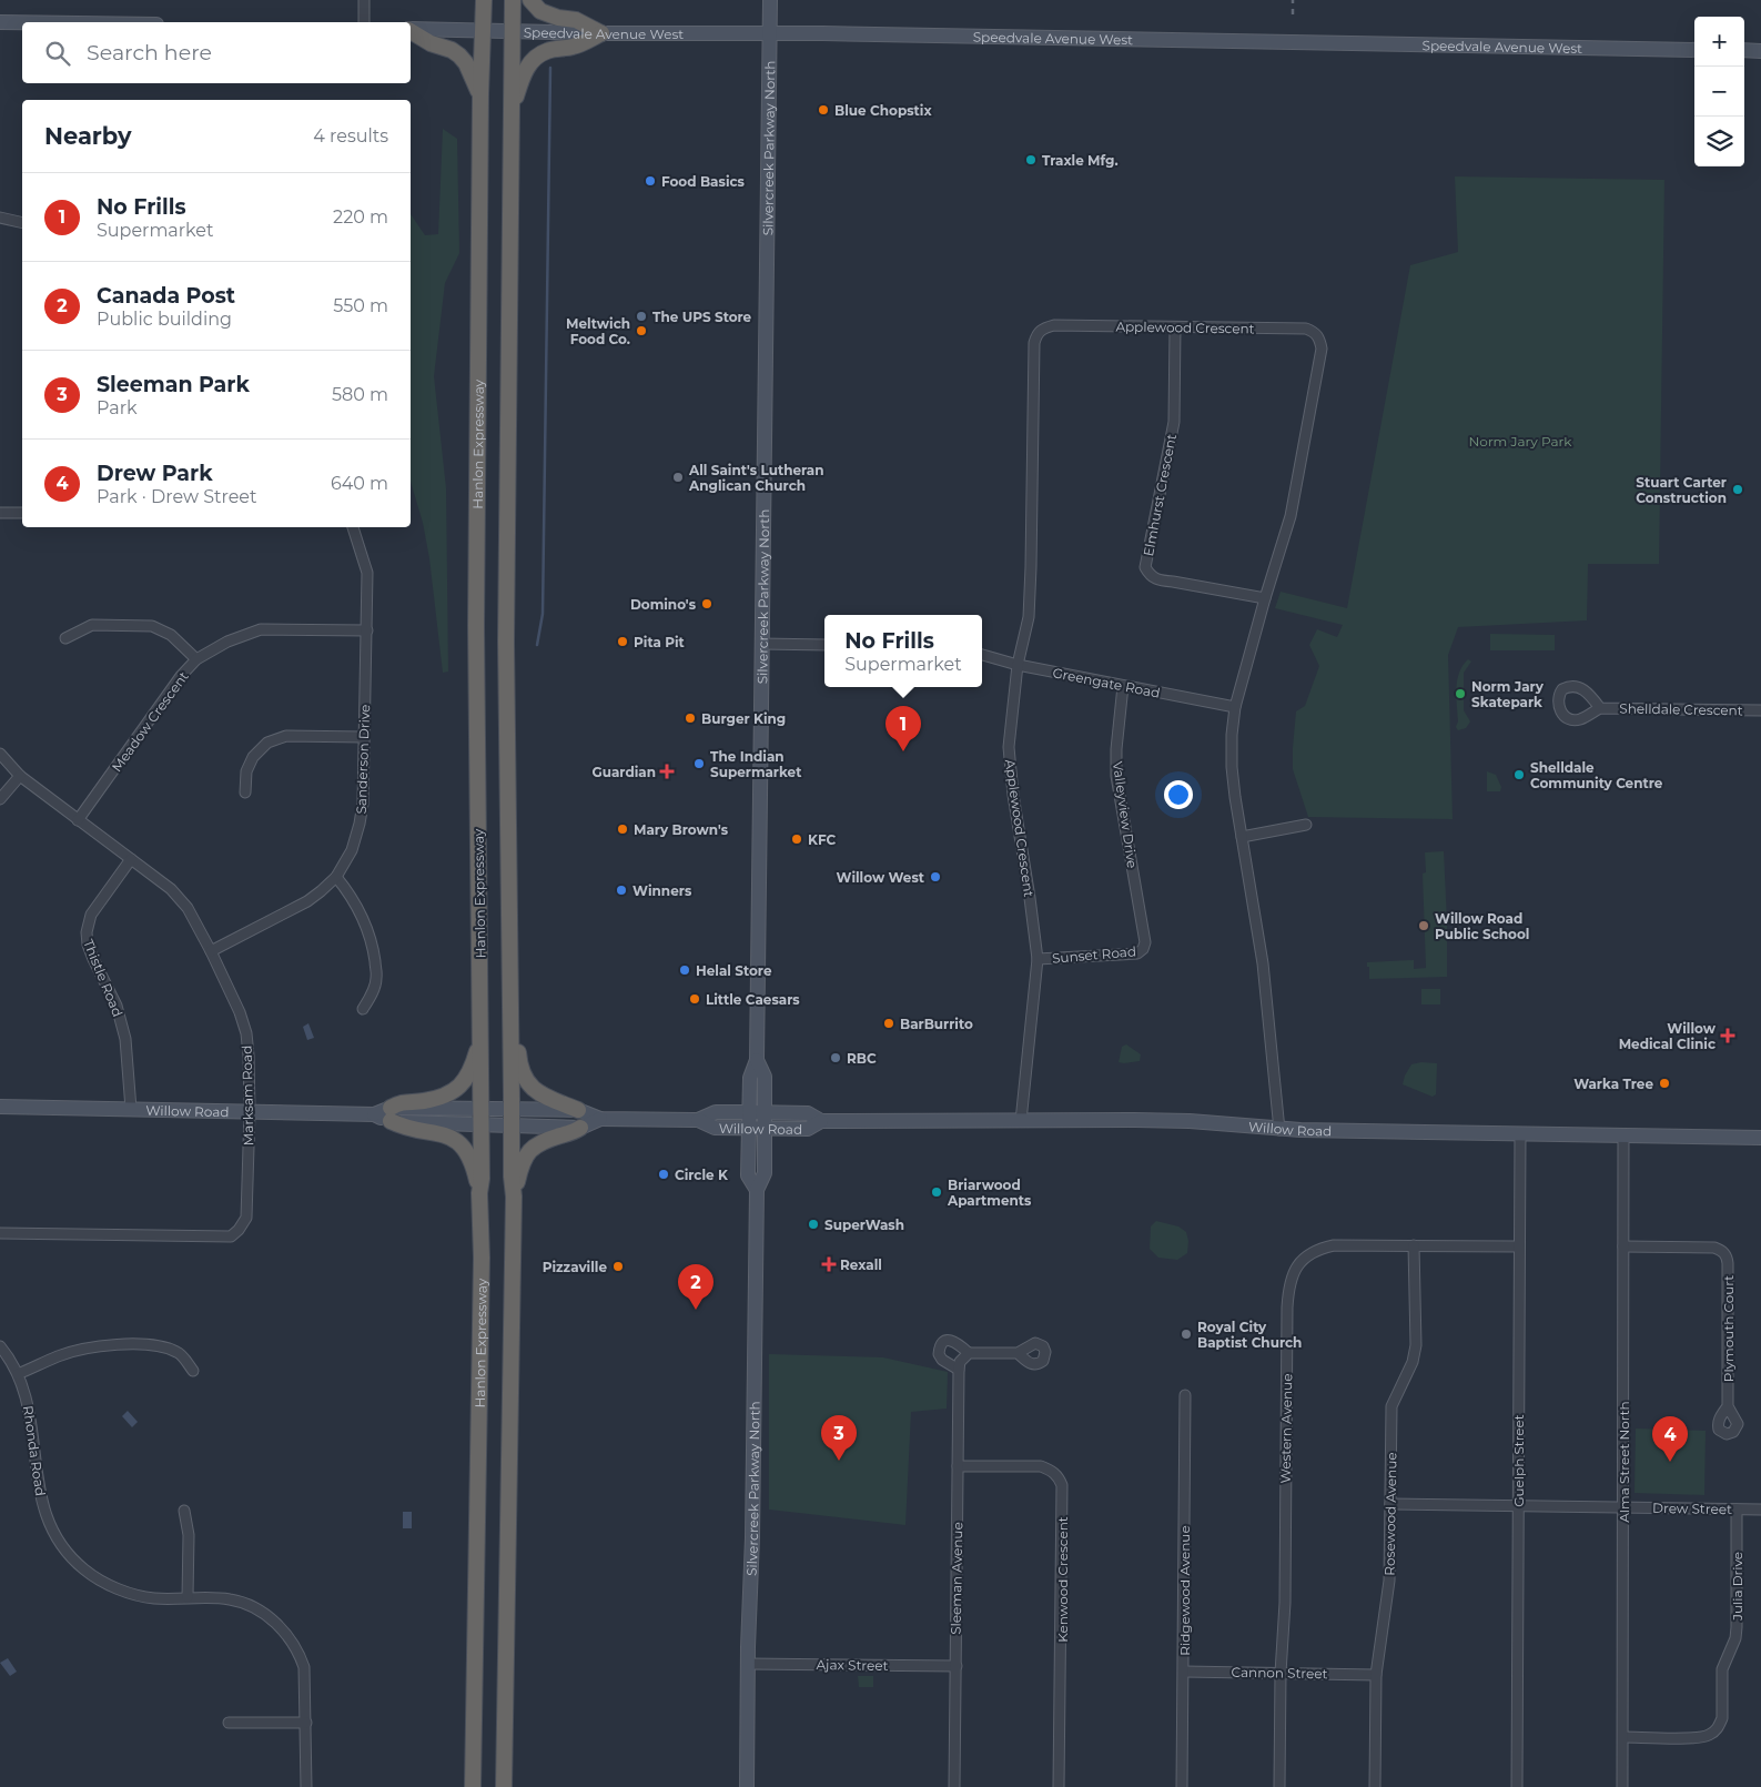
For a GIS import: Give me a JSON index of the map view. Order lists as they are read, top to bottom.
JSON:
{
  "streets": {
    "highway": ["Hanlon Expressway"],
    "main road": ["Speedvale Avenue West", "Silvercreek Parkway North", "Willow Road"],
    "street": [
      "Applewood Crescent",
      "Elmhurst Crescent",
      "Greengate Road",
      "Shelldale Crescent",
      "Meadow Crescent",
      "Sanderson Drive",
      "Valleyview Drive",
      "Sunset Road",
      "Thistle Road",
      "Marksam Road",
      "Plymouth Court",
      "Western Avenue",
      "Rhonda Road",
      "Guelph Street",
      "Alma Street North",
      "Drew Street",
      "Rosewood Avenue",
      "Sleeman Avenue",
      "Kenwood Crescent",
      "Julia Drive",
      "Ridgewood Avenue",
      "Ajax Street",
      "Cannon Street"
    ]
  },
  "crossings": [
    ["Speedvale Avenue West", "Silvercreek Parkway North"],
    ["Speedvale Avenue West", "Hanlon Expressway"],
    ["Silvercreek Parkway North", "Willow Road"],
    ["Silvercreek Parkway North", "Ajax Street"],
    ["Applewood Crescent", "Elmhurst Crescent"],
    ["Applewood Crescent", "Greengate Road"],
    ["Applewood Crescent", "Sunset Road"],
    ["Applewood Crescent", "Willow Road"],
    ["Hanlon Expressway", "Willow Road"],
    ["Greengate Road", "Valleyview Drive"],
    ["Meadow Crescent", "Sanderson Drive"],
    ["Meadow Crescent", "Marksam Road"],
    ["Sanderson Drive", "Marksam Road"],
    ["Valleyview Drive", "Sunset Road"],
    ["Thistle Road", "Marksam Road"],
    ["Thistle Road", "Willow Road"],
    ["Marksam Road", "Willow Road"],
    ["Willow Road", "Guelph Street"],
    ["Willow Road", "Alma Street North"],
    ["Plymouth Court", "Alma Street North"],
    ["Western Avenue", "Guelph Street"],
    ["Western Avenue", "Rosewood Avenue"],
    ["Western Avenue", "Cannon Street"],
    ["Guelph Street", "Drew Street"],
    ["Alma Street North", "Drew Street"],
    ["Alma Street North", "Julia Drive"],
    ["Drew Street", "Rosewood Avenue"],
    ["Drew Street", "Julia Drive"],
    ["Rosewood Avenue", "Cannon Street"],
    ["Sleeman Avenue", "Kenwood Crescent"],
    ["Sleeman Avenue", "Ajax Street"],
    ["Ridgewood Avenue", "Cannon Street"]
  ],
  "parks": ["Norm Jary Park"],
  "places": {
    "other": [
      "Blue Chopstix",
      "Traxle Mfg.",
      "Food Basics",
      "The UPS Store",
      "Meltwich Food Co.",
      "All Saint's Lutheran Anglican Church",
      "Stuart Carter Construction",
      "Domino's",
      "Pita Pit",
      "Norm Jary Skatepark",
      "Burger King",
      "The Indian Supermarket",
      "Shelldale Community Centre",
      "Mary Brown's",
      "KFC",
      "Willow West",
      "Winners",
      "Willow Road Public School",
      "Helal Store",
      "Little Caesars",
      "BarBurrito",
      "RBC",
      "Warka Tree",
      "Circle K",
      "Briarwood Apartments",
      "SuperWash",
      "Pizzaville",
      "Royal City Baptist Church"
    ],
    "health": ["Guardian", "Willow Medical Clinic", "Rexall"]
  },
  "page": {
    "map_buttons": ["+", "−"],
    "search": "Search here",
    "heading": ["Nearby", "4 results"],
    "list": [
      {
        "mark": "1",
        "name": "No Frills",
        "note": "Supermarket",
        "value": "220 m"
      },
      {
        "mark": "2",
        "name": "Canada Post",
        "note": "Public building",
        "value": "550 m"
      },
      {
        "mark": "3",
        "name": "Sleeman Park",
        "note": "Park",
        "value": "580 m"
      },
      {
        "mark": "4",
        "name": "Drew Park",
        "note": "Park · Drew Street",
        "value": "640 m"
      }
    ],
    "popup": ["No Frills", "Supermarket"],
    "pins": [
      "1",
      "2",
      "3",
      "4"
    ]
  }
}
